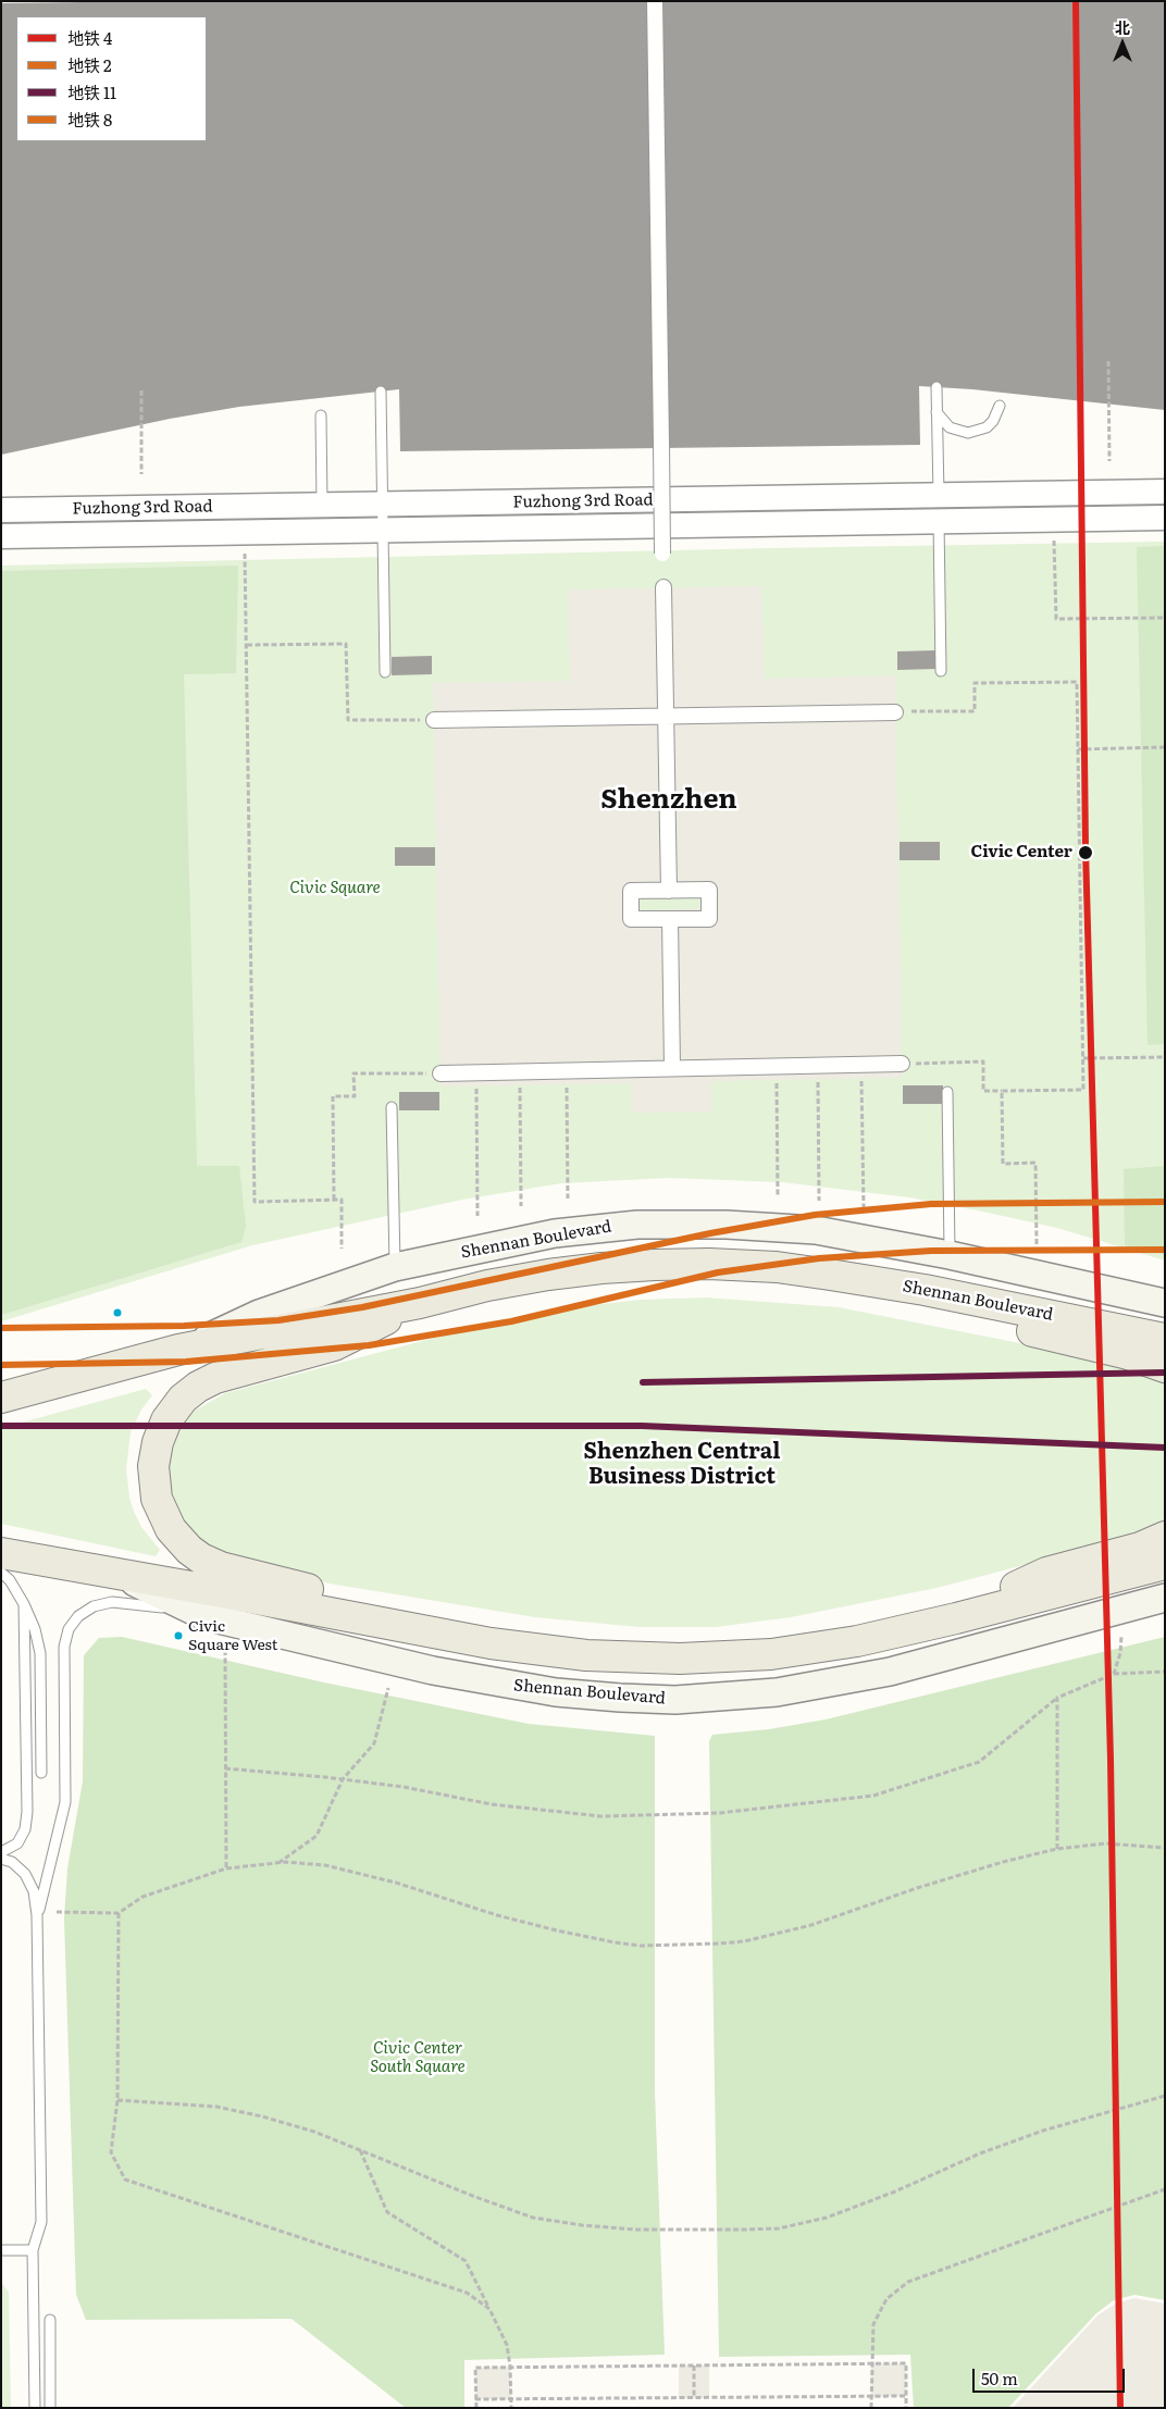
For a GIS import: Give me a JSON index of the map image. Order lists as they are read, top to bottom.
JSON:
{
  "streets": {
    "main road": ["Shennan Boulevard"],
    "street": ["Fuzhong 3rd Road"]
  },
  "districts": ["Shenzhen", "Shenzhen Central Business District"],
  "parks": ["Civic Square", "Civic Center South Square"],
  "places": ["Civic Center", "Civic Square West"],
  "lines": [
    "metro line 4",
    "metro line 2",
    "metro line 8",
    "metro line 11"
  ],
  "legend": [
    "地铁 4",
    "地铁 2",
    "地铁 11",
    "地铁 8"
  ],
  "scale_bar": "50 m",
  "north": "top"
}
